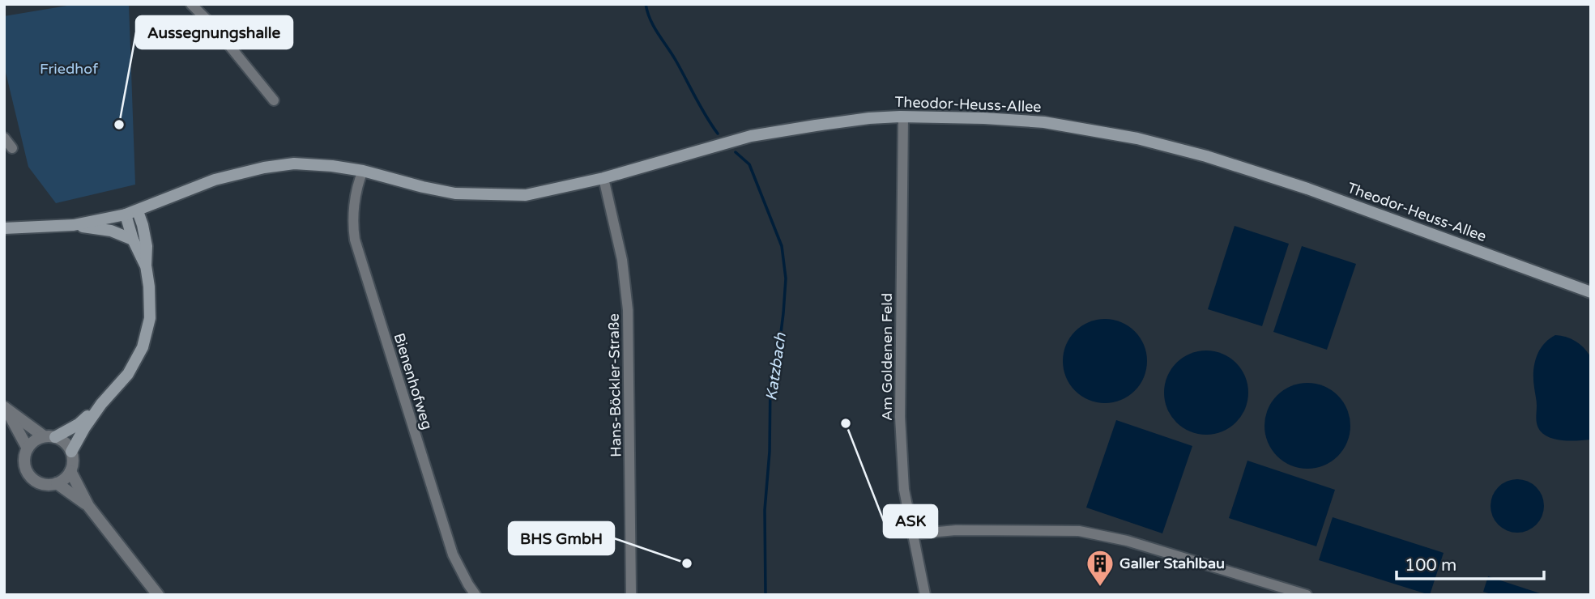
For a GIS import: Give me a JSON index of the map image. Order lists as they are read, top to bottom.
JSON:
{
  "streets": {
    "main road": ["Theodor-Heuss-Allee"],
    "street": ["Am Goldenen Feld", "Bienenhofweg", "Hans-Böckler-Straße"]
  },
  "crossings": [
    ["Theodor-Heuss-Allee", "Am Goldenen Feld"],
    ["Theodor-Heuss-Allee", "Bienenhofweg"],
    ["Theodor-Heuss-Allee", "Hans-Böckler-Straße"]
  ],
  "water": ["Katzbach"],
  "parks": ["Friedhof"],
  "places": {
    "other": ["Aussegnungshalle", "ASK", "BHS GmbH"],
    "building": ["Galler Stahlbau"]
  },
  "scale_bar": "100 m"
}
